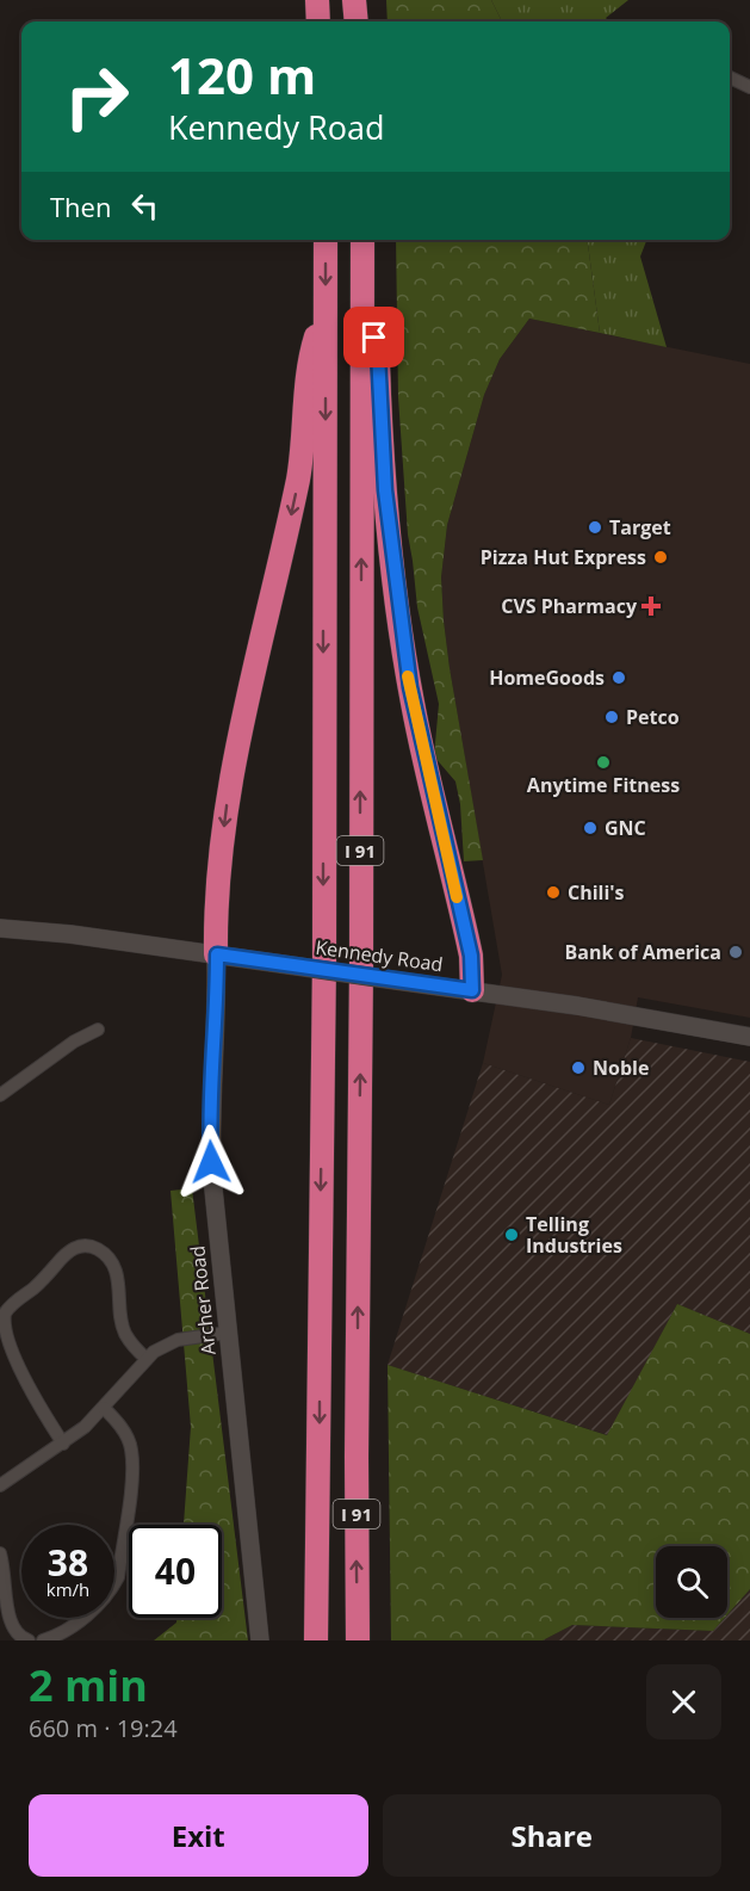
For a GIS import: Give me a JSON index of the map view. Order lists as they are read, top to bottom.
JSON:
{
  "streets": {
    "highway": ["I 91"],
    "street": ["Kennedy Road", "Archer Road"]
  },
  "crossings": [
    ["Kennedy Road", "Archer Road"]
  ],
  "places": {
    "other": [
      "Target",
      "Pizza Hut Express",
      "HomeGoods",
      "Petco",
      "Anytime Fitness",
      "GNC",
      "Chili's",
      "Bank of America",
      "Noble",
      "Telling Industries"
    ],
    "health": ["CVS Pharmacy"]
  },
  "page": {
    "turn": ["120 m", "Kennedy Road"],
    "then": "Then",
    "speed": "38 km/h",
    "limit": "40",
    "heading": ["2 min", "660 m · 19:24"],
    "buttons": ["Exit", "Share"]
  }
}
